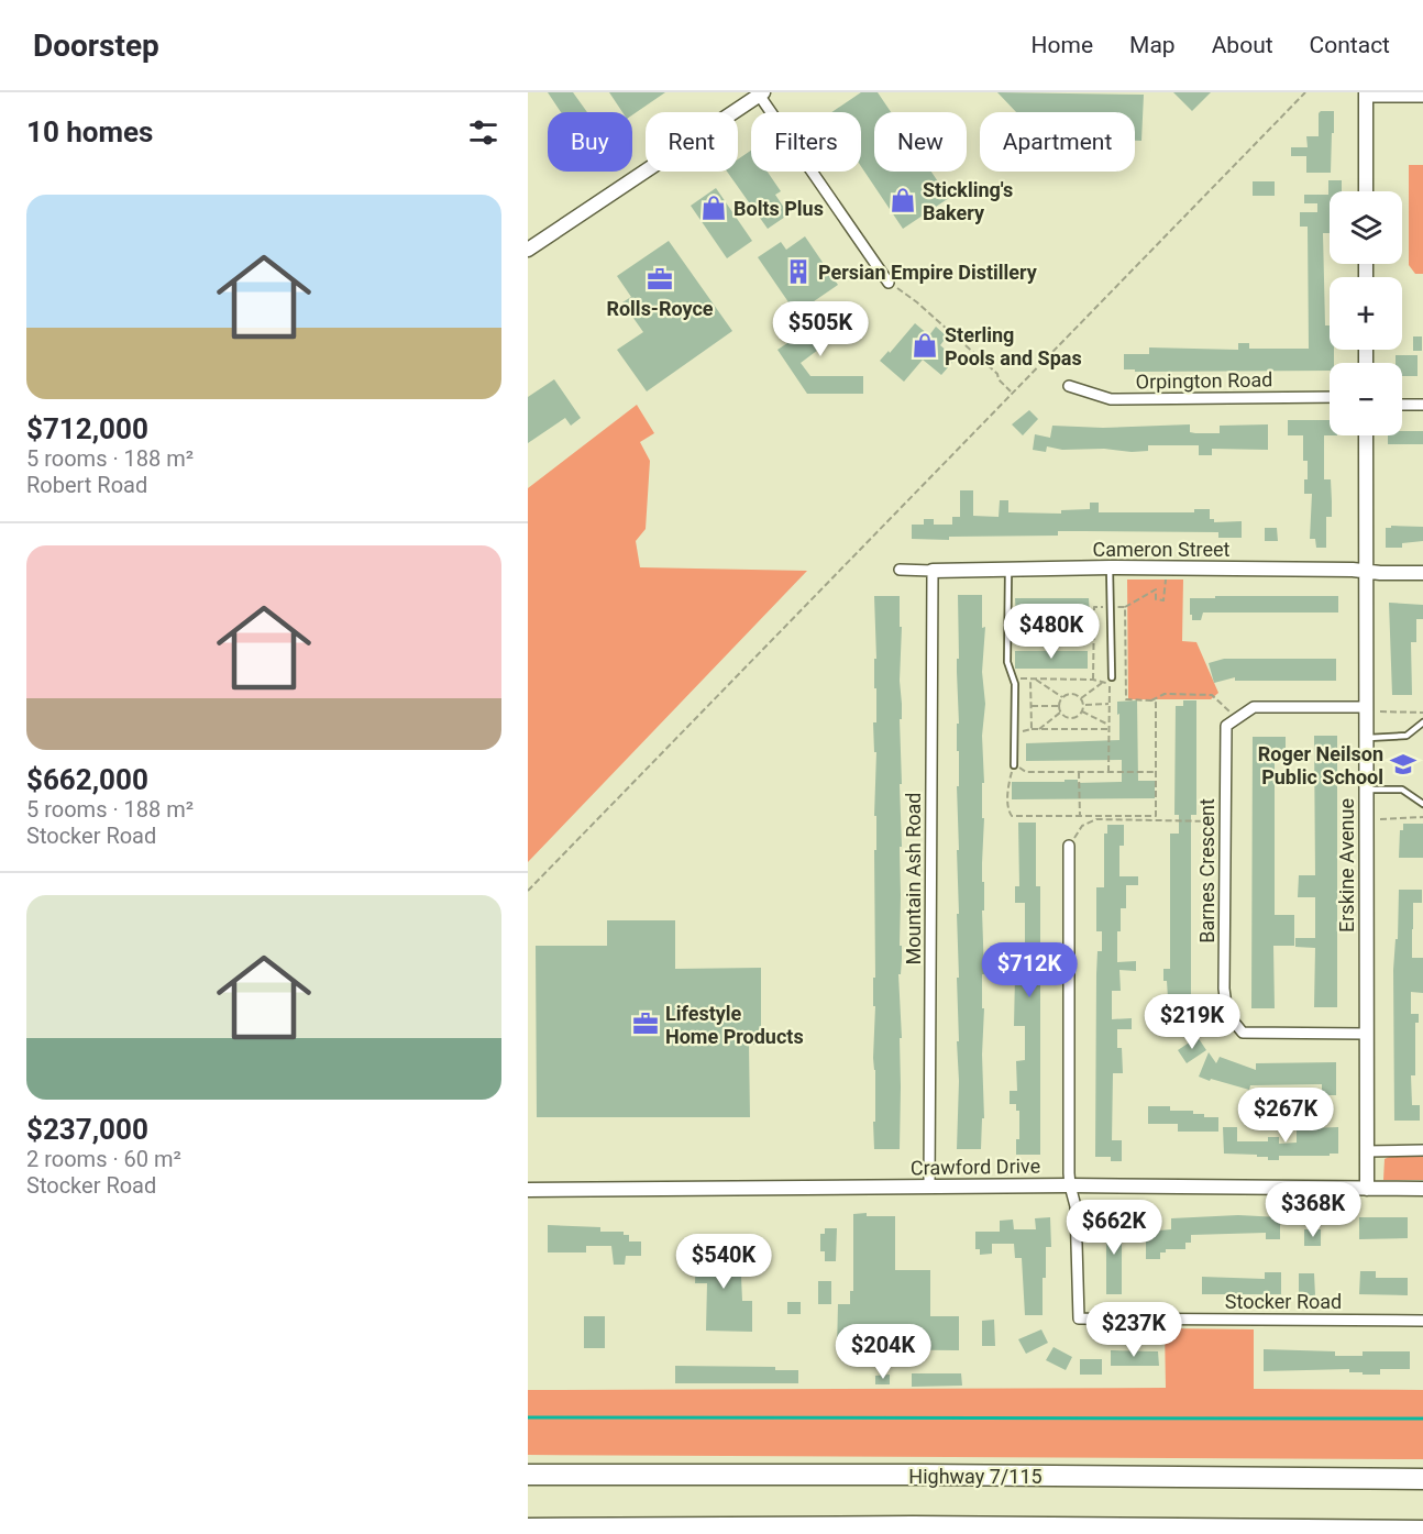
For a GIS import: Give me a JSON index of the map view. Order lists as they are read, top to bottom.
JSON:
{
  "streets": {
    "highway": ["Highway 7/115"],
    "street": [
      "Orpington Road",
      "Cameron Street",
      "Erskine Avenue",
      "Barnes Crescent",
      "Mountain Ash Road",
      "Crawford Drive",
      "Stocker Road"
    ]
  },
  "crossings": [
    ["Cameron Street", "Erskine Avenue"],
    ["Cameron Street", "Mountain Ash Road"],
    ["Erskine Avenue", "Barnes Crescent"],
    ["Erskine Avenue", "Crawford Drive"],
    ["Mountain Ash Road", "Crawford Drive"],
    ["Crawford Drive", "Stocker Road"]
  ],
  "places": {
    "shop": ["Stickling's Bakery", "Bolts Plus", "Sterling Pools and Spas"],
    "building": ["Persian Empire Distillery"],
    "office": ["Rolls-Royce", "Lifestyle Home Products"],
    "school or university": ["Roger Neilson Public School"]
  },
  "page": {
    "header": "Doorstep",
    "nav": [
      "Home",
      "Map",
      "About",
      "Contact"
    ],
    "heading": "10 homes",
    "chip": [
      "Buy",
      "Rent",
      "Filters",
      "New",
      "Apartment"
    ],
    "list": [
      {
        "name": "$712,000",
        "note": "5 rooms · 188 m² · Robert Road"
      },
      {
        "name": "$662,000",
        "note": "5 rooms · 188 m² · Stocker Road"
      },
      {
        "name": "$237,000",
        "note": "2 rooms · 60 m² · Stocker Road"
      }
    ],
    "map_buttons": ["+", "−"],
    "price": [
      "$505K",
      "$480K",
      "$712K",
      "$219K",
      "$267K",
      "$368K",
      "$662K",
      "$540K",
      "$237K",
      "$204K"
    ]
  }
}
